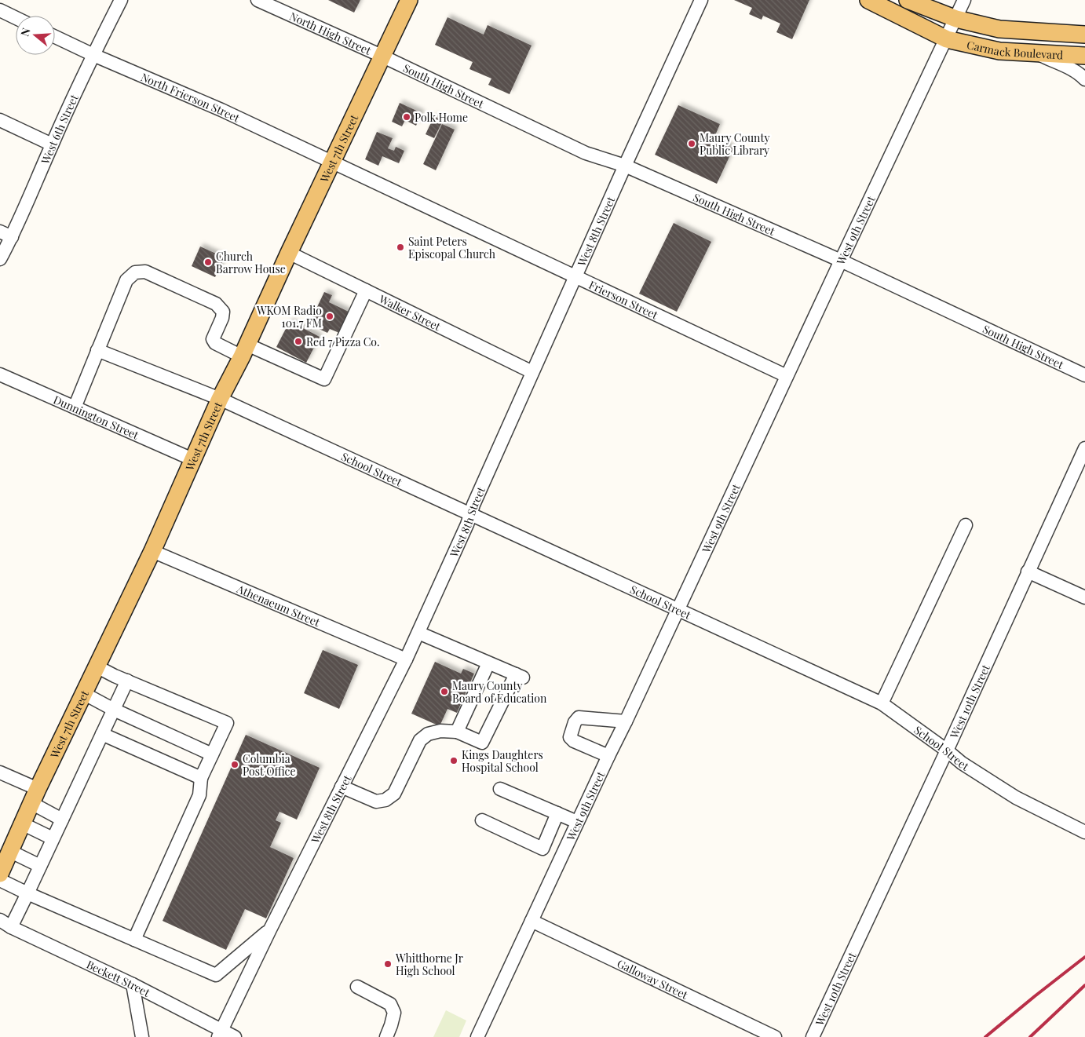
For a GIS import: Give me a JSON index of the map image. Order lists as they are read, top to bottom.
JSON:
{
  "streets": {
    "main road": ["Carmack Boulevard", "West 7th Street"],
    "street": [
      "North High Street",
      "South High Street",
      "North Frierson Street",
      "West 6th Street",
      "West 9th Street",
      "West 8th Street",
      "Frierson Street",
      "Walker Street",
      "Dunnington Street",
      "School Street",
      "Athenaeum Street",
      "West 10th Street",
      "Beckett Street",
      "Galloway Street"
    ]
  },
  "crossings": [
    ["North High Street", "South High Street"],
    ["North High Street", "West 7th Street"],
    ["Carmack Boulevard", "West 9th Street"],
    ["South High Street", "West 7th Street"],
    ["South High Street", "West 9th Street"],
    ["South High Street", "West 8th Street"],
    ["North Frierson Street", "West 6th Street"],
    ["North Frierson Street", "West 7th Street"],
    ["North Frierson Street", "Frierson Street"],
    ["West 7th Street", "Frierson Street"],
    ["West 7th Street", "Walker Street"],
    ["West 7th Street", "Dunnington Street"],
    ["West 7th Street", "School Street"],
    ["West 7th Street", "Athenaeum Street"],
    ["West 9th Street", "Frierson Street"],
    ["West 9th Street", "School Street"],
    ["West 9th Street", "Galloway Street"],
    ["West 8th Street", "Frierson Street"],
    ["West 8th Street", "Walker Street"],
    ["West 8th Street", "School Street"],
    ["West 8th Street", "Athenaeum Street"],
    ["West 8th Street", "Beckett Street"],
    ["School Street", "West 10th Street"]
  ],
  "places": [
    "Polk Home",
    "Maury County Public Library",
    "Saint Peters Episcopal Church",
    "Church Barrow House",
    "WKOM Radio 101.7 FM",
    "Red 7 Pizza Co.",
    "Maury County Board of Education",
    "Kings Daughters Hospital School",
    "Columbia Post Office",
    "Whitthorne Jr High School"
  ],
  "north": "left"
}
